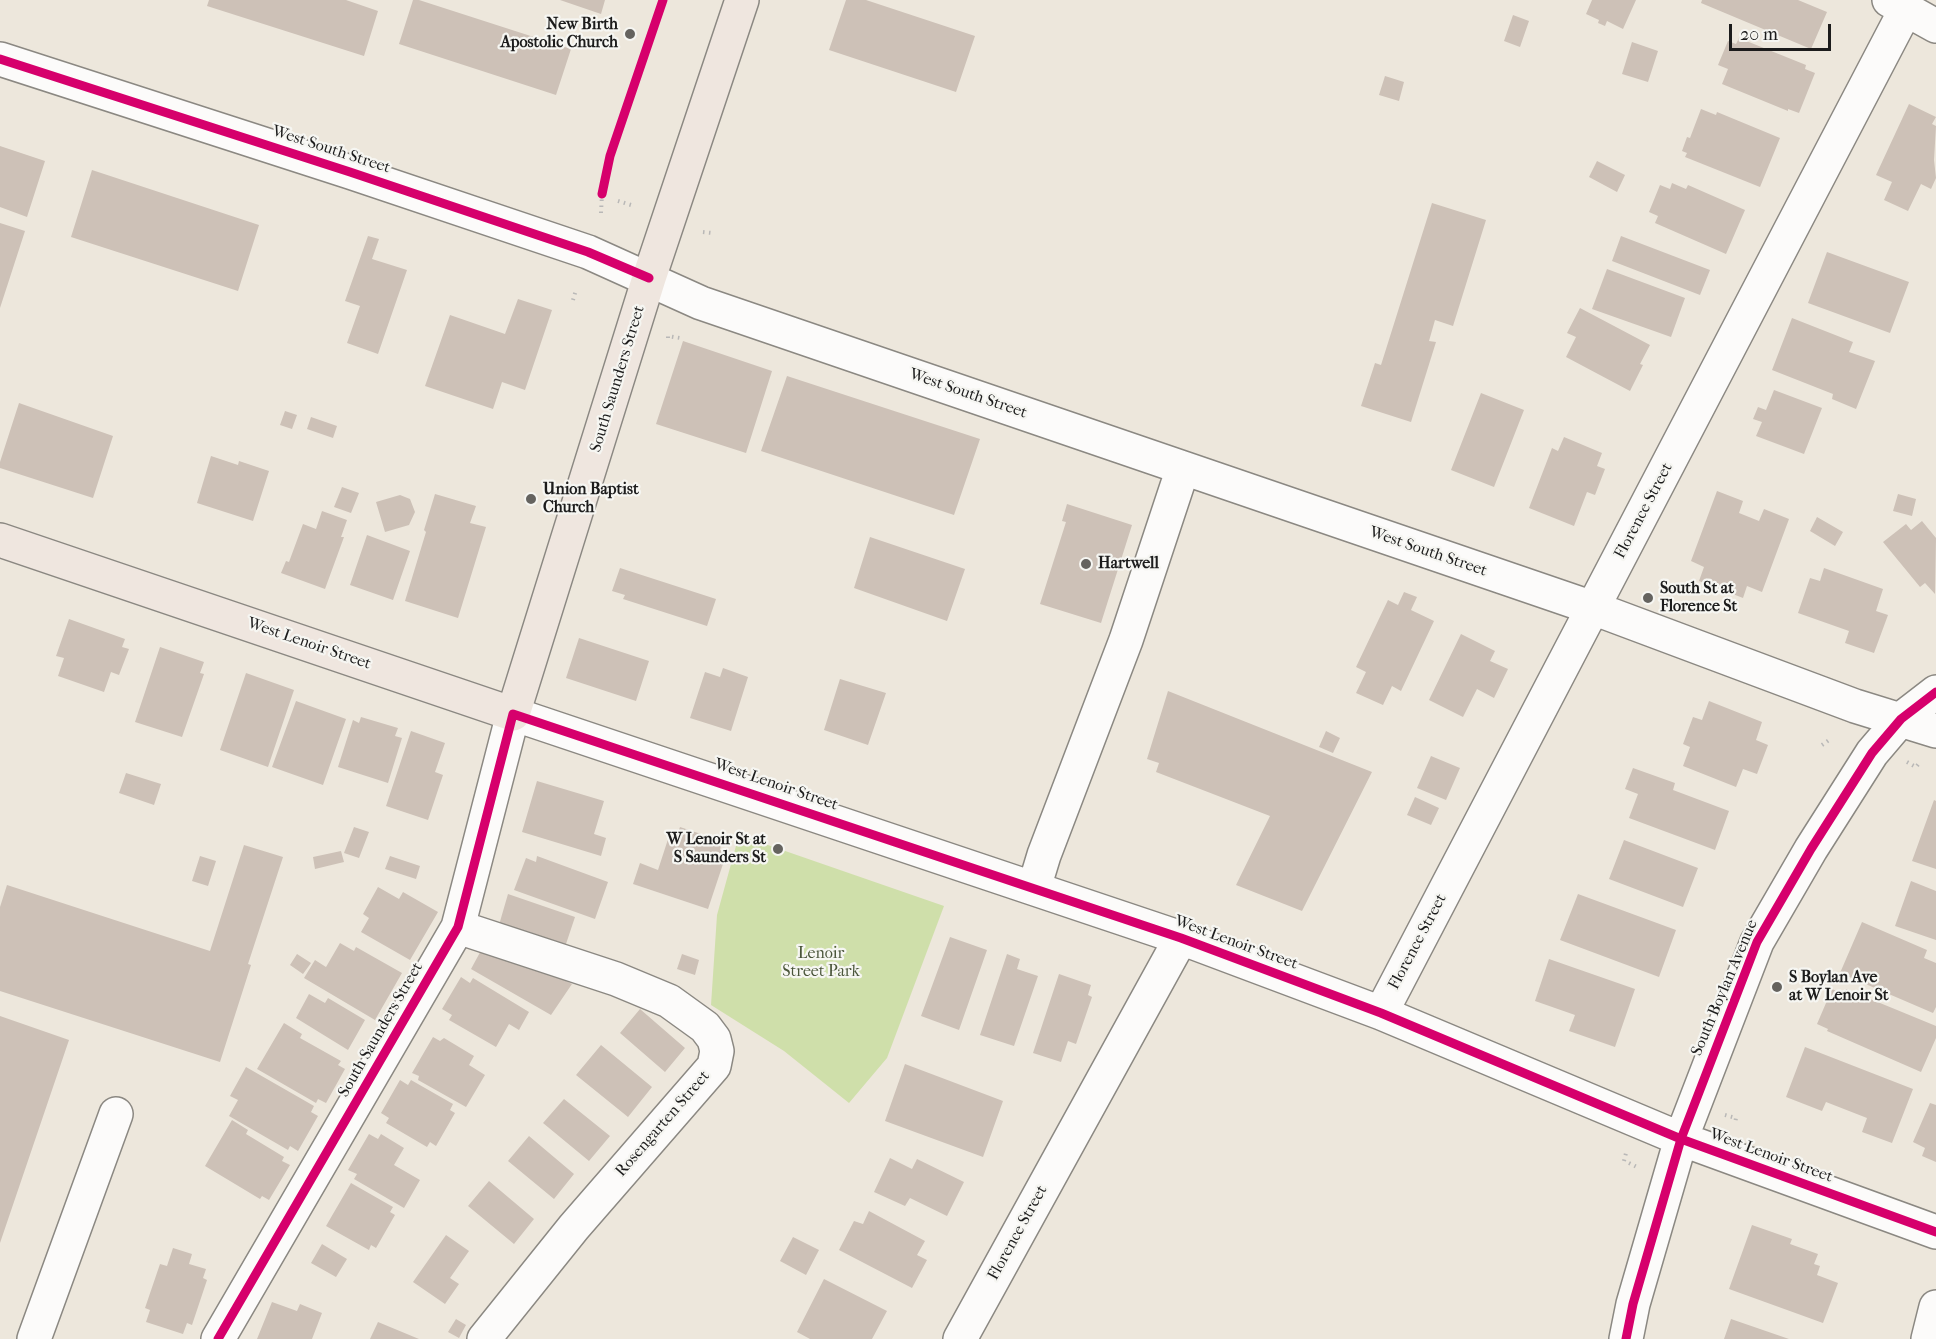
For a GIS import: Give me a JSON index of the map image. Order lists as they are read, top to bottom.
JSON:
{
  "streets": {
    "main road": ["South Saunders Street", "West Lenoir Street"],
    "street": [
      "West South Street",
      "Florence Street",
      "South Boylan Avenue",
      "Rosengarten Street"
    ]
  },
  "crossings": [
    ["West South Street", "South Saunders Street"],
    ["West South Street", "Florence Street"],
    ["West South Street", "South Boylan Avenue"],
    ["South Saunders Street", "West Lenoir Street"],
    ["South Saunders Street", "Rosengarten Street"],
    ["Florence Street", "West Lenoir Street"],
    ["West Lenoir Street", "South Boylan Avenue"]
  ],
  "parks": ["Lenoir Street Park"],
  "places": [
    "New Birth Apostolic Church",
    "Union Baptist Church",
    "Hartwell",
    "South St at Florence St",
    "W Lenoir St at S Saunders St",
    "S Boylan Ave at W Lenoir St"
  ],
  "scale_bar": "20 m"
}
